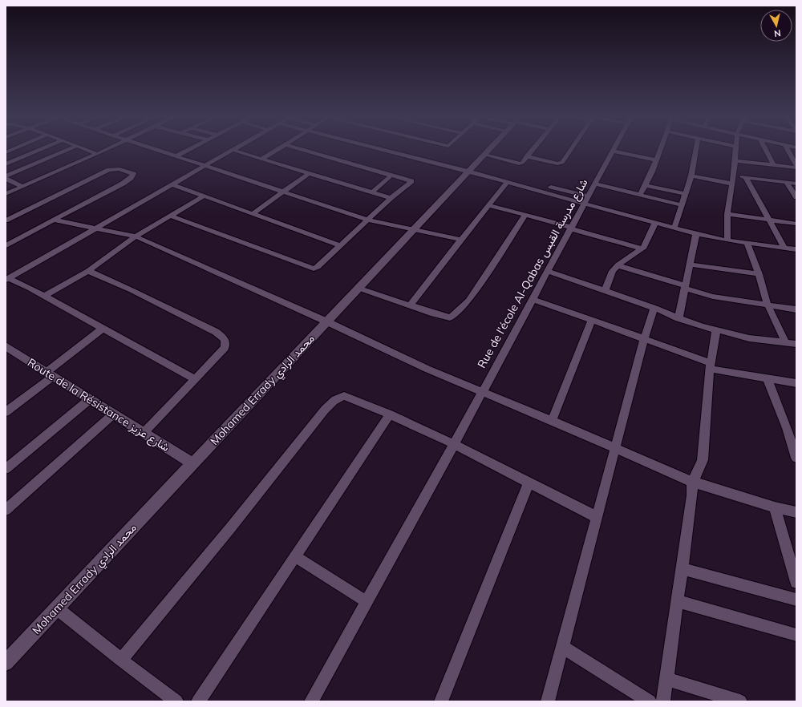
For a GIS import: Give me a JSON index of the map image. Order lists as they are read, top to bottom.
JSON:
{
  "streets": {
    "street": ["Rue de l'école Al-Qabas شارع مدرسة القبس", "Mohamed Errady محمد الرادي", "Route de la Résistance شارع عزيز"]
  },
  "crossings": [
    ["Mohamed Errady محمد الرادي", "Route de la Résistance شارع عزيز"]
  ],
  "north": "bottom"
}
